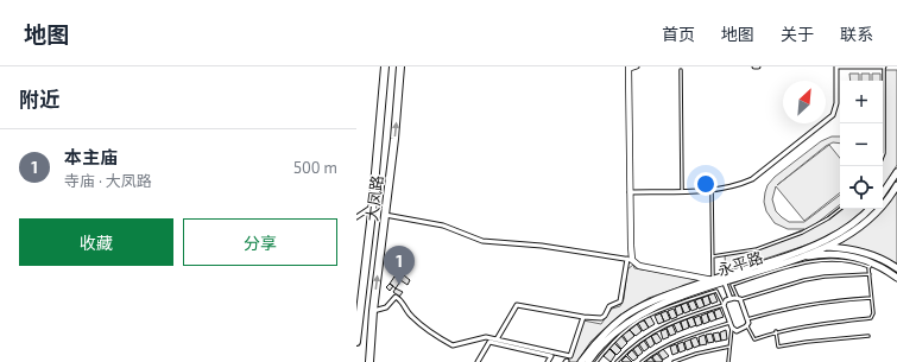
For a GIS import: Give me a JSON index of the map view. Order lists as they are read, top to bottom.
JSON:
{
  "streets": {
    "highway": ["大凤路"],
    "main road": ["永平路"]
  },
  "north": "top right",
  "page": {
    "header": "地图",
    "nav": [
      "首页",
      "地图",
      "关于",
      "联系"
    ],
    "heading": "附近",
    "map_buttons": ["+", "−"],
    "list": [
      {
        "mark": "1",
        "name": "本主庙",
        "note": "寺庙 · 大凤路",
        "value": "500 m"
      }
    ],
    "buttons": ["收藏", "分享"],
    "pins": "1"
  }
}
